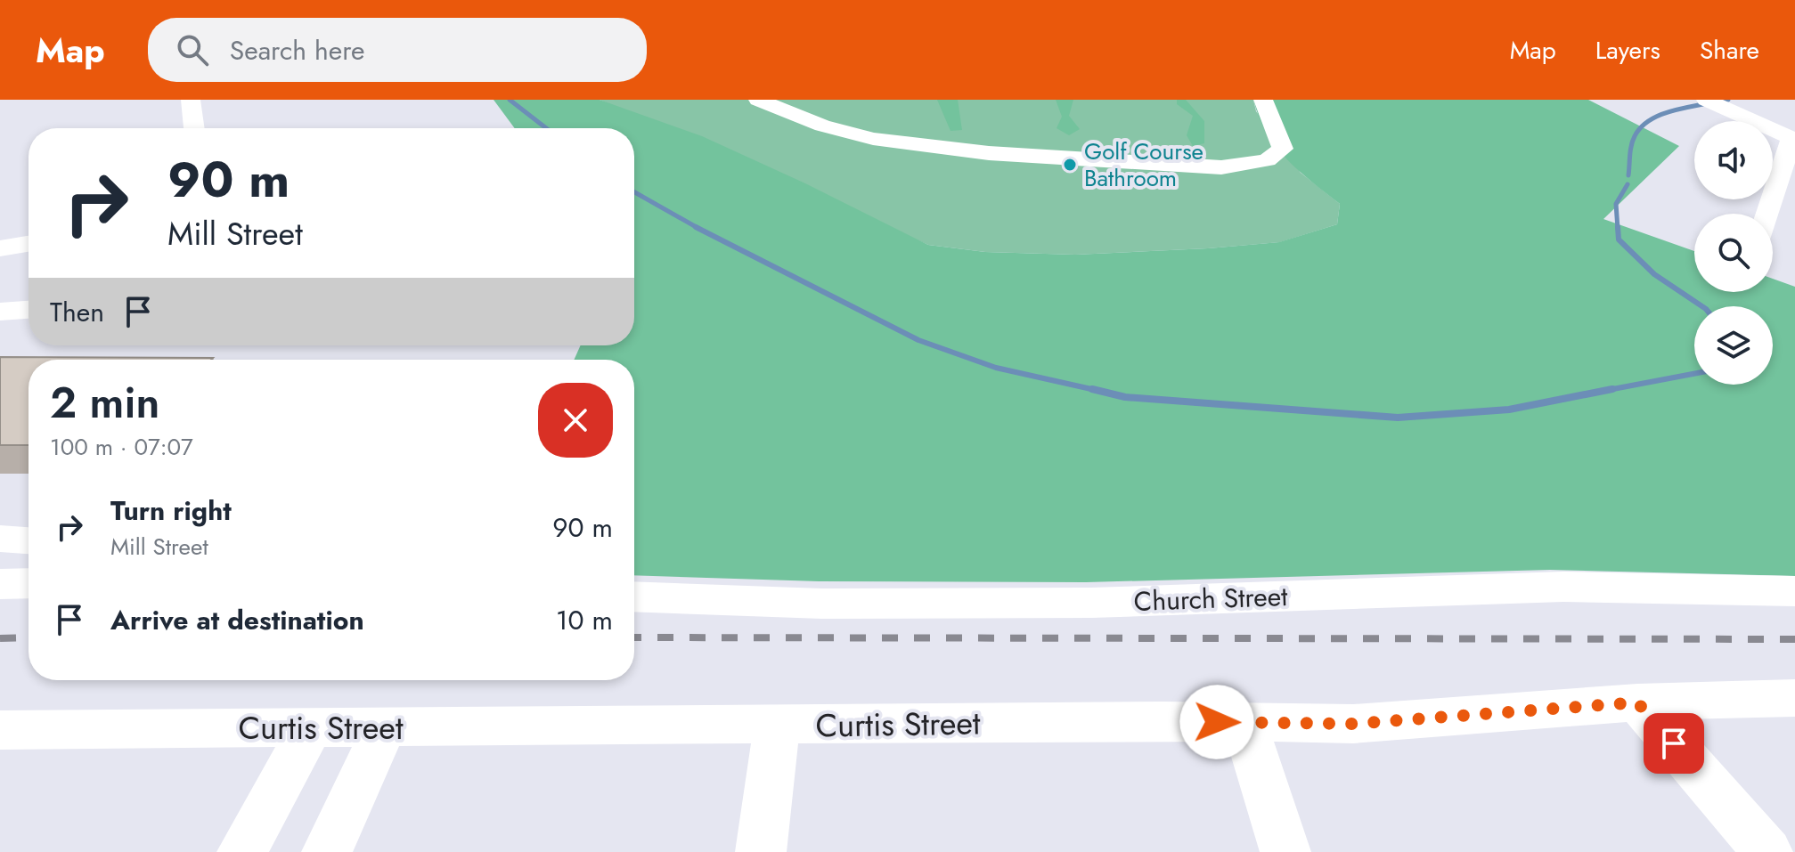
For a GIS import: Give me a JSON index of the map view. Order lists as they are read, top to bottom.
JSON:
{
  "streets": {
    "street": ["Church Street", "Curtis Street"]
  },
  "places": ["Golf Course Bathroom"],
  "page": {
    "header": "Map",
    "search": "Search here",
    "nav": ["Map", "Layers", "Share"],
    "turn": ["90 m", "Mill Street"],
    "then": "Then",
    "heading": ["2 min", "100 m · 07:07"],
    "list": [
      {
        "name": "Turn right",
        "note": "Mill Street",
        "value": "90 m"
      },
      {
        "name": "Arrive at destination",
        "value": "10 m"
      }
    ]
  }
}
